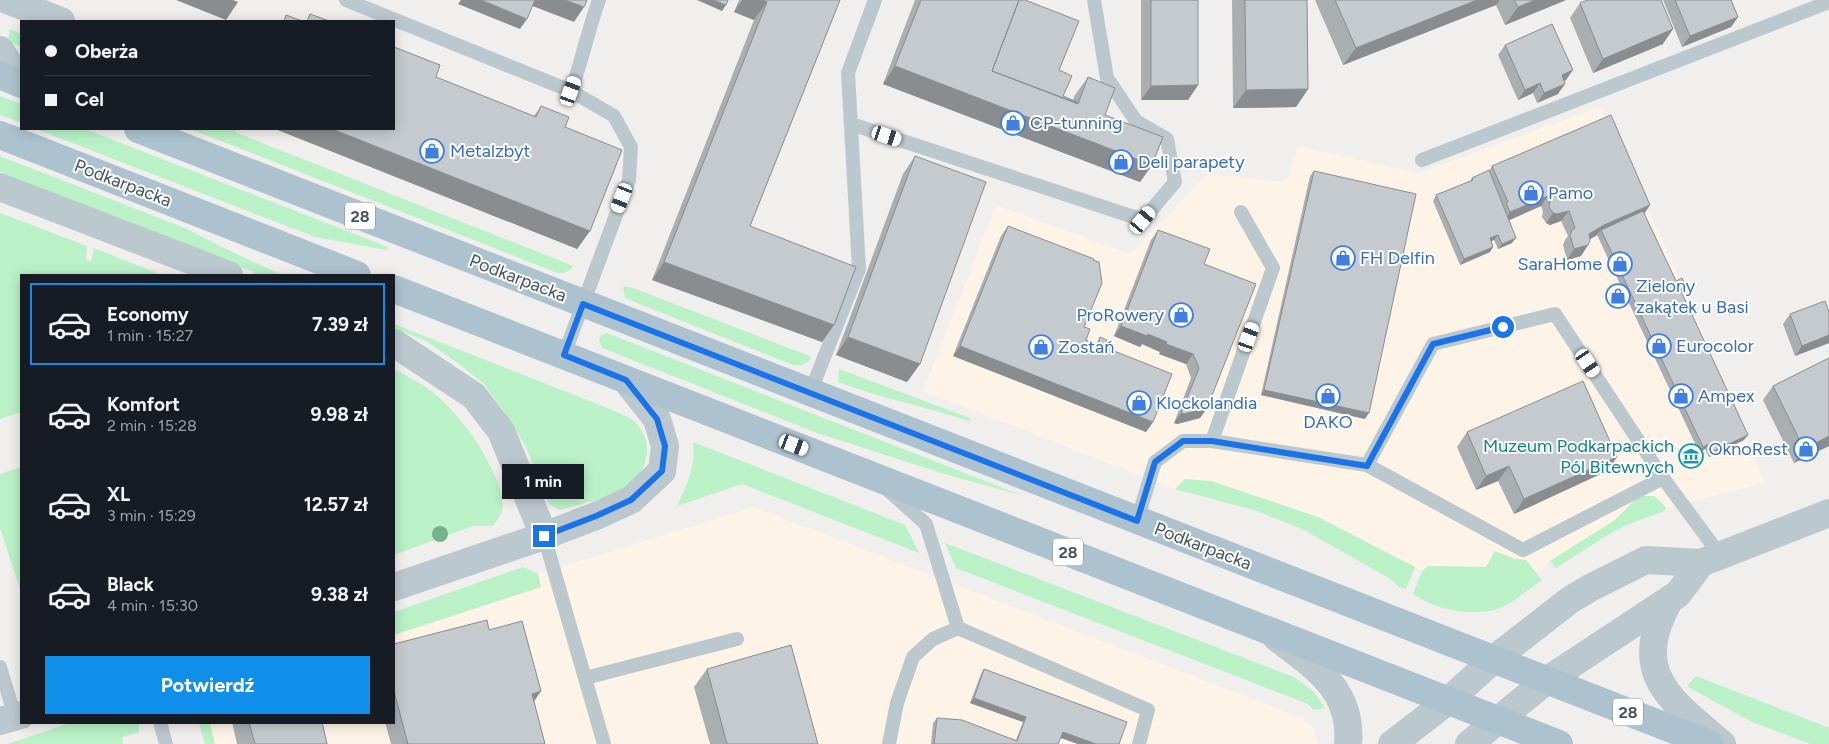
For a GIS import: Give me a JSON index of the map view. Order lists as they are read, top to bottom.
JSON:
{
  "streets": {
    "main road": ["Podkarpacka", "28"]
  },
  "places": {
    "shop": [
      "CP-tunning",
      "Metalzbyt",
      "Deli parapety",
      "Pamo",
      "FH Delfin",
      "SaraHome",
      "Zielony zakątek u Basi",
      "ProRowery",
      "Eurocolor",
      "Zostań",
      "DAKO",
      "Ampex",
      "Klockolandia",
      "OknoRest"
    ],
    "museum": ["Muzeum Podkarpackich Pól Bitewnych"]
  },
  "page": {
    "banner": ["Oberża", "Cel"],
    "list": [
      {
        "name": "Economy",
        "note": "1 min · 15:27",
        "value": "7.39 zł"
      },
      {
        "name": "Komfort",
        "note": "2 min · 15:28",
        "value": "9.98 zł"
      },
      {
        "name": "XL",
        "note": "3 min · 15:29",
        "value": "12.57 zł"
      },
      {
        "name": "Black",
        "note": "4 min · 15:30",
        "value": "9.38 zł"
      }
    ],
    "bubble": "1 min",
    "buttons": "Potwierdź"
  }
}
